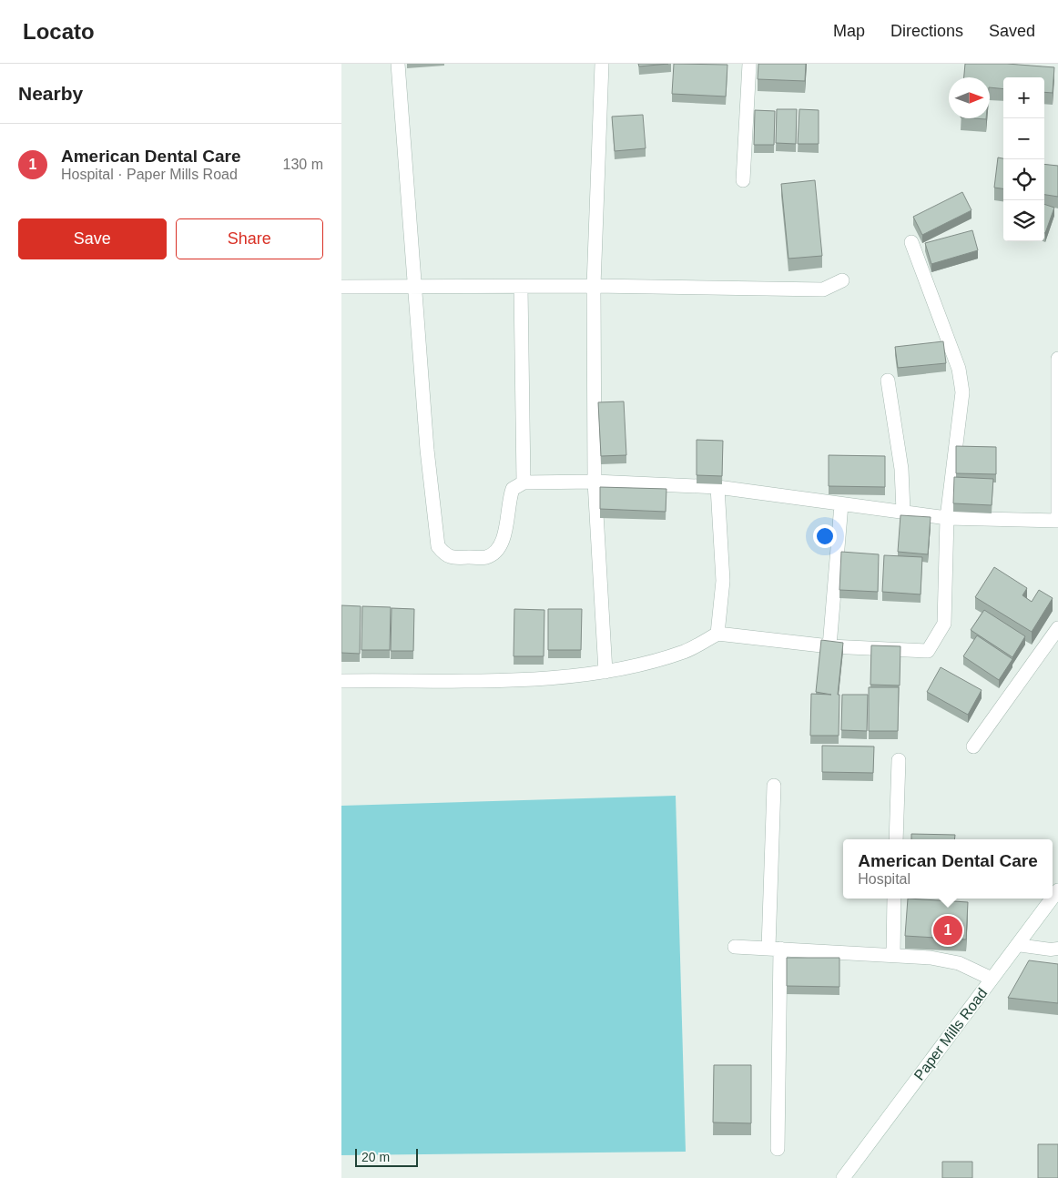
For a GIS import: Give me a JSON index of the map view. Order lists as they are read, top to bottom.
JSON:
{
  "streets": {
    "street": ["Paper Mills Road"]
  },
  "scale_bar": "20 m",
  "north": "right",
  "page": {
    "header": "Locato",
    "nav": ["Map", "Directions", "Saved"],
    "heading": "Nearby",
    "map_buttons": ["+", "−"],
    "list": [
      {
        "mark": "1",
        "name": "American Dental Care",
        "note": "Hospital · Paper Mills Road",
        "value": "130 m"
      }
    ],
    "buttons": ["Save", "Share"],
    "popup": ["American Dental Care", "Hospital"],
    "pins": "1",
    "scale": "20 m"
  }
}
